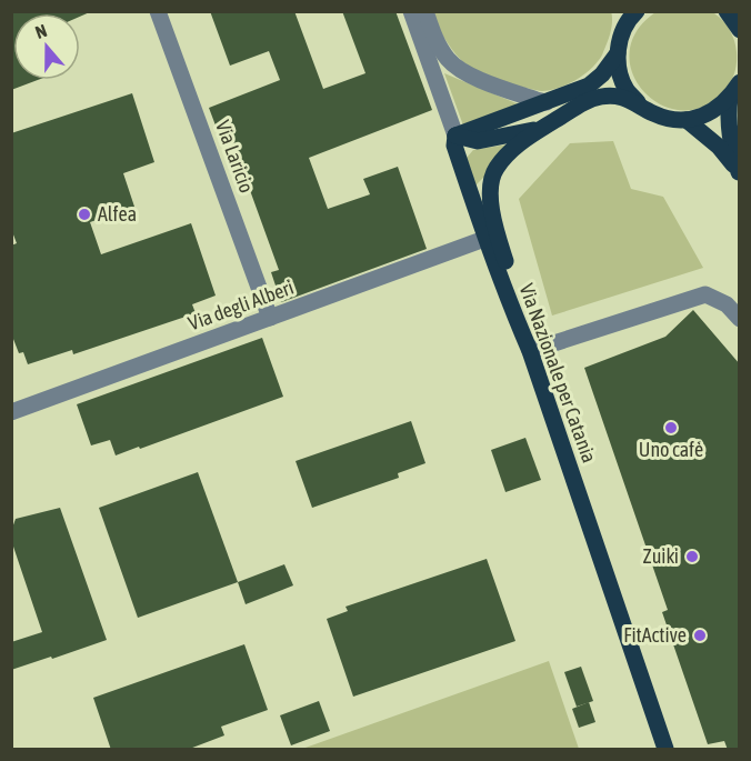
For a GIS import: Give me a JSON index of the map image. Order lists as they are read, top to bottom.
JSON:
{
  "streets": {
    "main road": ["Via Nazionale per Catania"],
    "street": ["Via Laricio", "Via degli Alberi"]
  },
  "crossings": [
    ["Via Laricio", "Via degli Alberi"],
    ["Via degli Alberi", "Via Nazionale per Catania"]
  ],
  "places": [
    "Alfea",
    "Uno cafè",
    "Zuiki",
    "FitActive"
  ],
  "north": "top"
}
